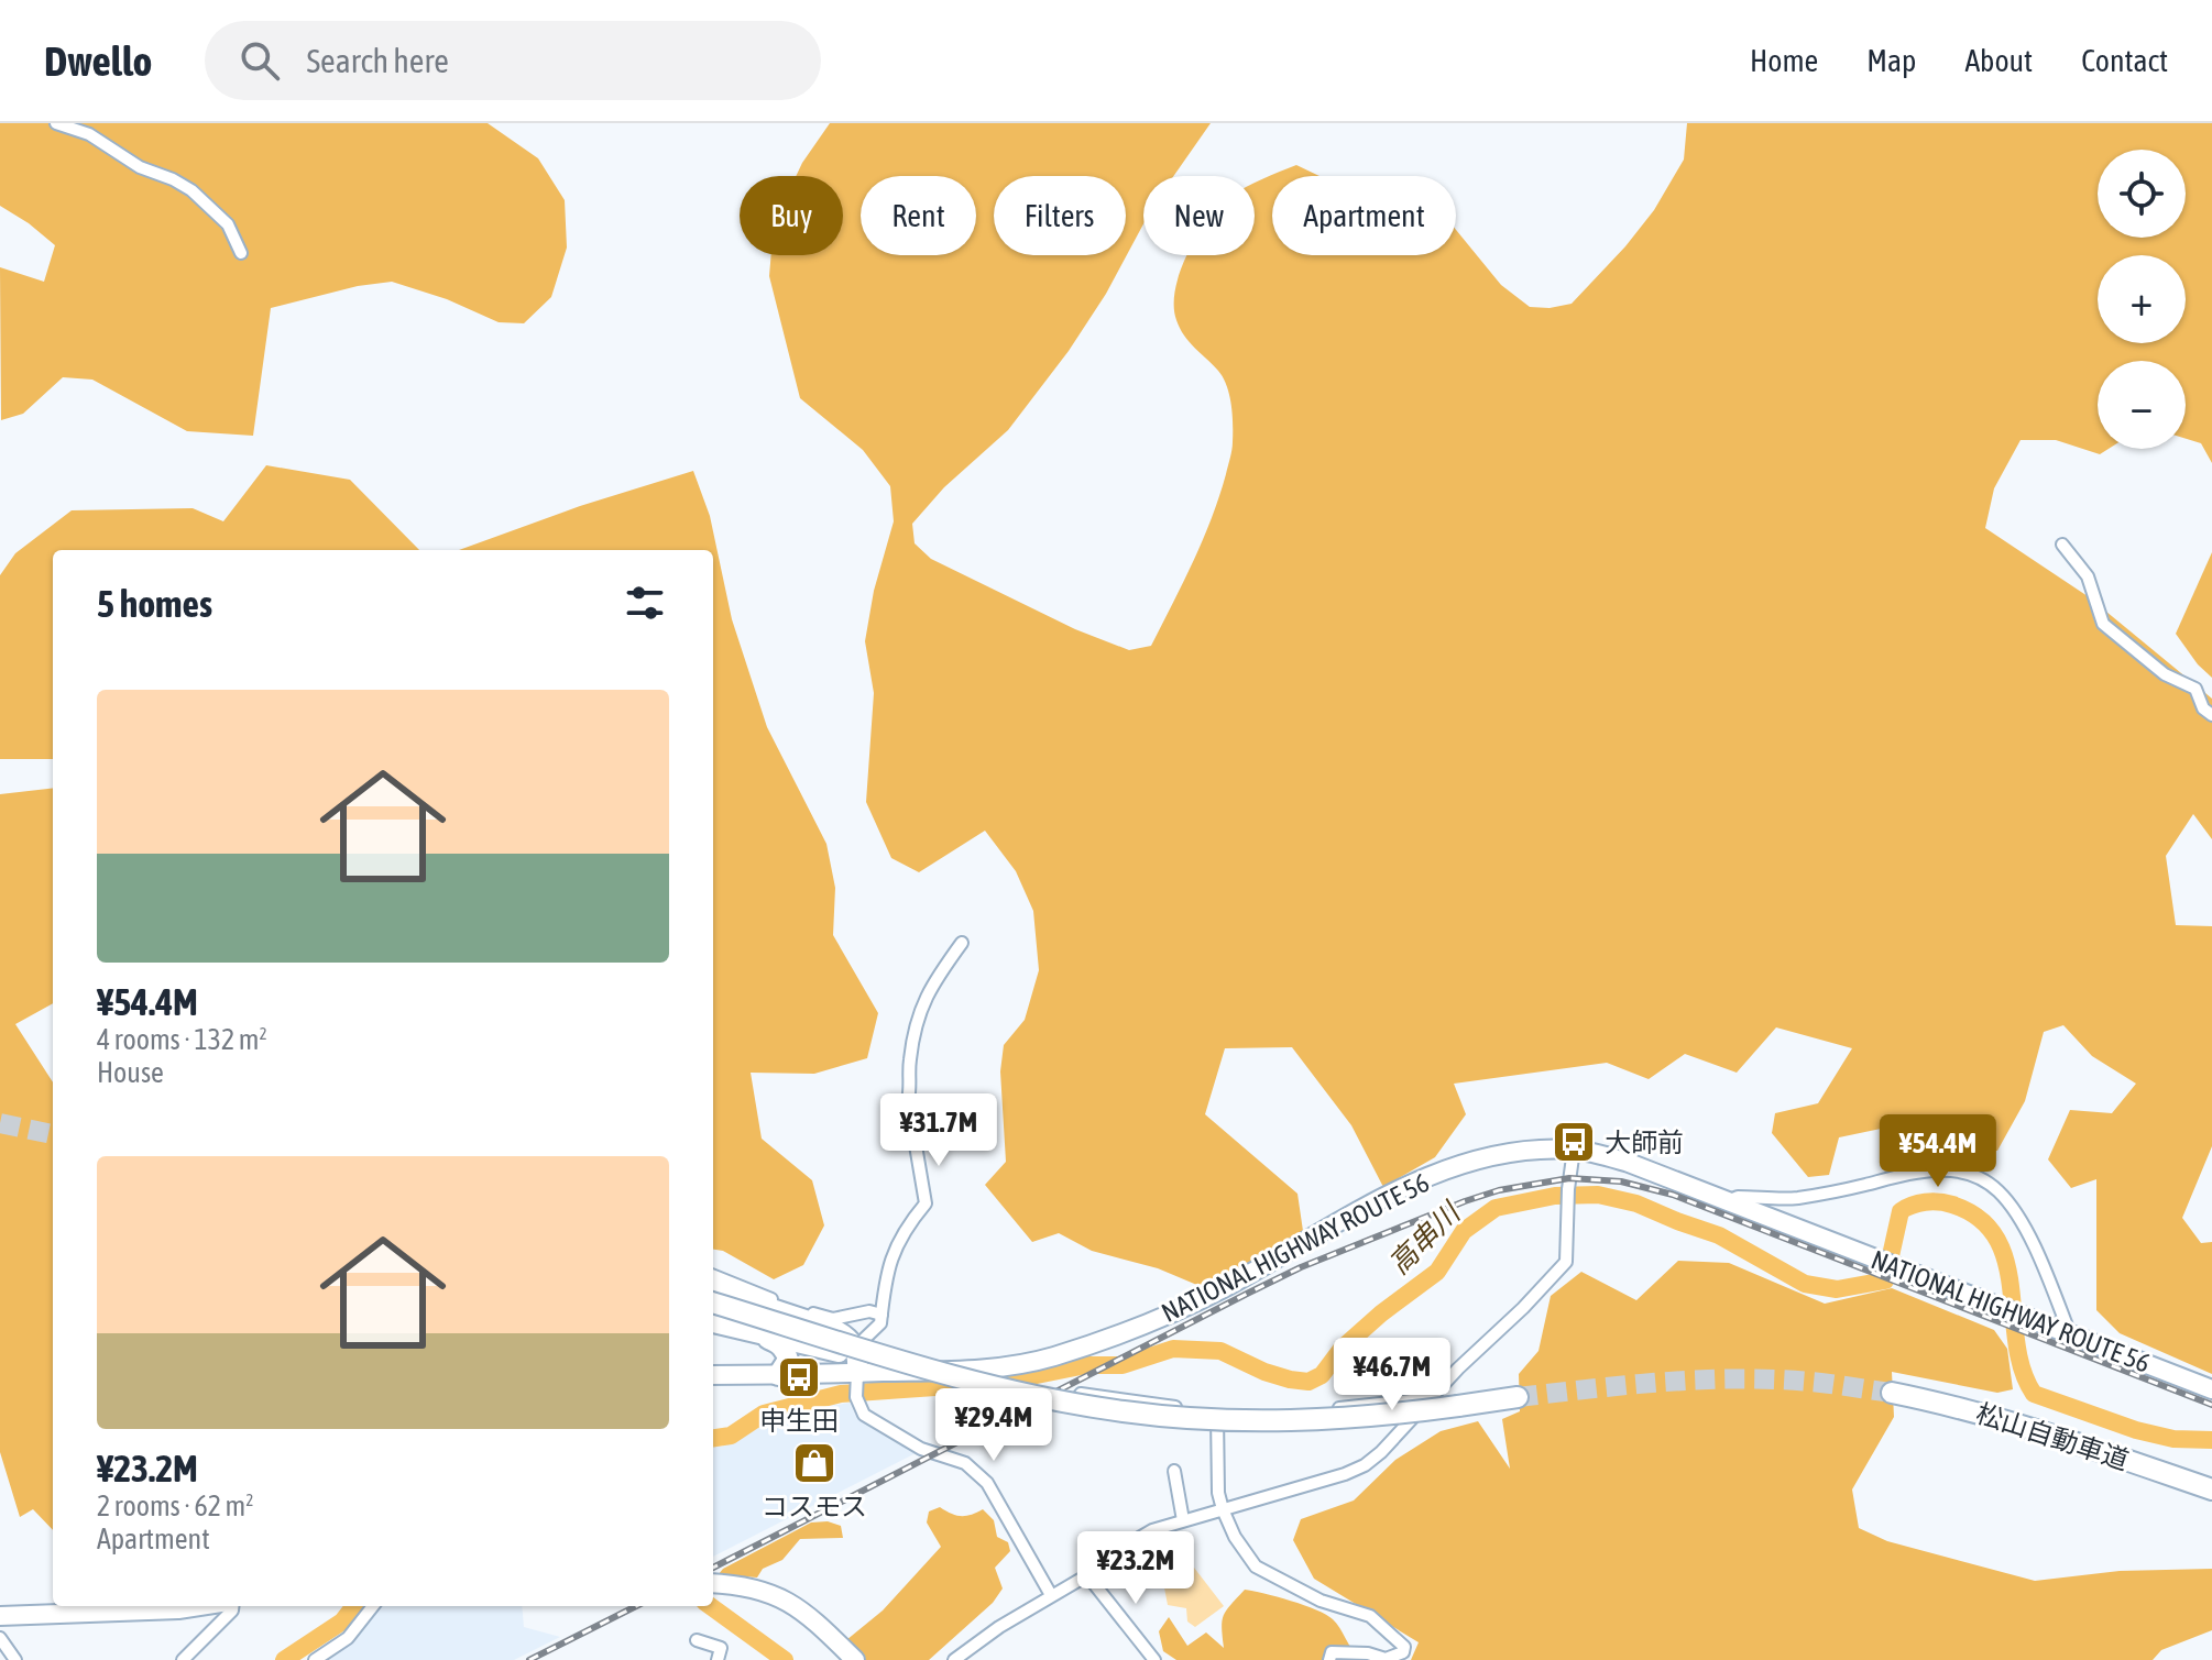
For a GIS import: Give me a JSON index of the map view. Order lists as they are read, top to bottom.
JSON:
{
  "streets": {
    "highway": ["松山自動車道"],
    "main road": ["NATIONAL HIGHWAY ROUTE 56"]
  },
  "water": ["高串川"],
  "places": {
    "bus stop": ["大師前", "申生田"],
    "shop": ["コスモス"]
  },
  "page": {
    "header": "Dwello",
    "search": "Search here",
    "nav": [
      "Home",
      "Map",
      "About",
      "Contact"
    ],
    "map_buttons": ["+", "−"],
    "chip": [
      "Buy",
      "Rent",
      "Filters",
      "New",
      "Apartment"
    ],
    "heading": "5 homes",
    "list": [
      {
        "name": "¥54.4M",
        "note": "4 rooms · 132 m² · House"
      },
      {
        "name": "¥23.2M",
        "note": "2 rooms · 62 m² · Apartment"
      }
    ],
    "price": [
      "¥31.7M",
      "¥54.4M",
      "¥46.7M",
      "¥29.4M",
      "¥23.2M"
    ]
  }
}
